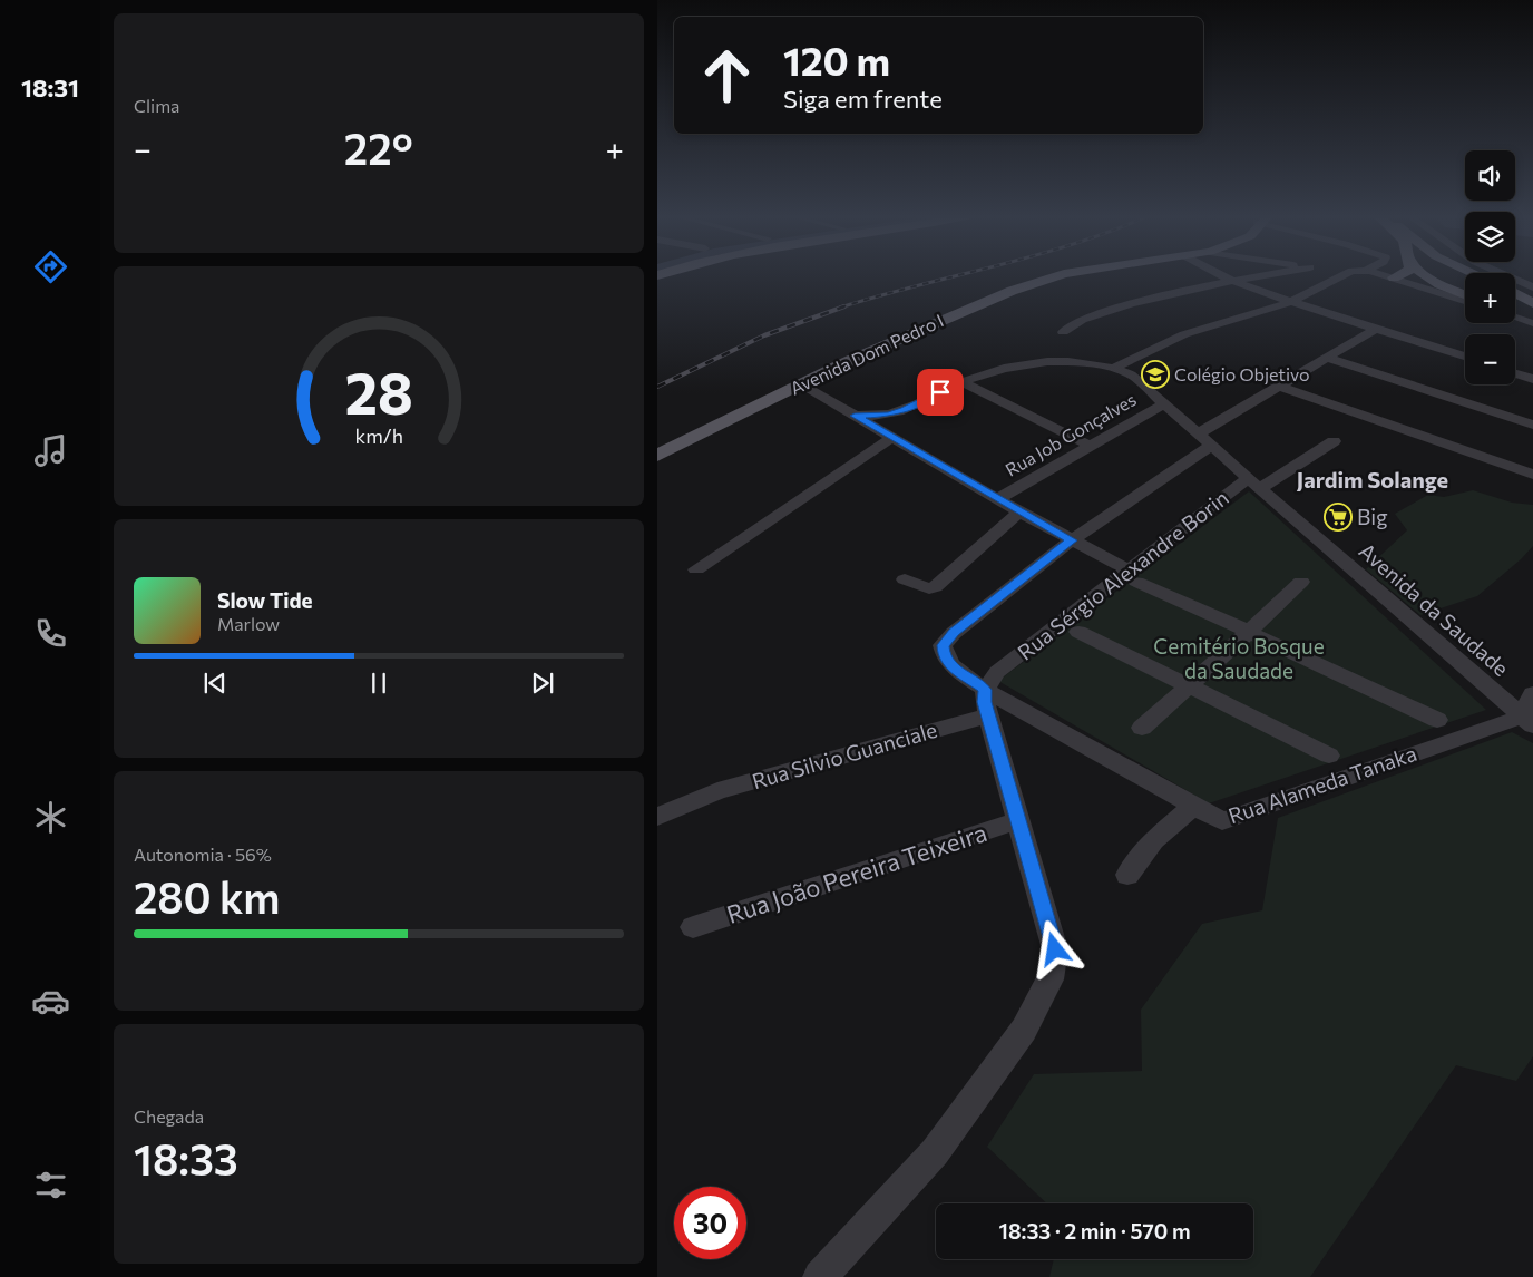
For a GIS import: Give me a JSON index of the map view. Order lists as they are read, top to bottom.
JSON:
{
  "streets": {
    "main road": ["Avenida Dom Pedro I"],
    "street": [
      "Rua Job Gonçalves",
      "Rua Sérgio Alexandre Borin",
      "Avenida da Saudade",
      "Rua Silvio Guanciale",
      "Rua Alameda Tanaka",
      "Rua João Pereira Teixeira"
    ]
  },
  "crossings": [
    ["Rua Job Gonçalves", "Avenida da Saudade"],
    ["Rua Sérgio Alexandre Borin", "Avenida da Saudade"],
    ["Rua Sérgio Alexandre Borin", "Rua Alameda Tanaka"],
    ["Avenida da Saudade", "Rua Alameda Tanaka"]
  ],
  "districts": ["Jardim Solange"],
  "parks": ["Cemitério Bosque da Saudade"],
  "places": {
    "school or university": ["Colégio Objetivo"],
    "supermarket": ["Big"]
  },
  "page": {
    "tabs": "18:31",
    "tile": [
      "Clima",
      ["Autonomia · 56%", "280 km"],
      ["Chegada", "18:33"]
    ],
    "turn": ["120 m", "Siga em frente"],
    "heat": ["−", "22°", "+"],
    "map_buttons": ["+", "−"],
    "song": ["Slow Tide", "Marlow"],
    "limit": "30",
    "trip": "18:33 · 2 min · 570 m",
    "gauge": ["28", "km/h"]
  }
}
